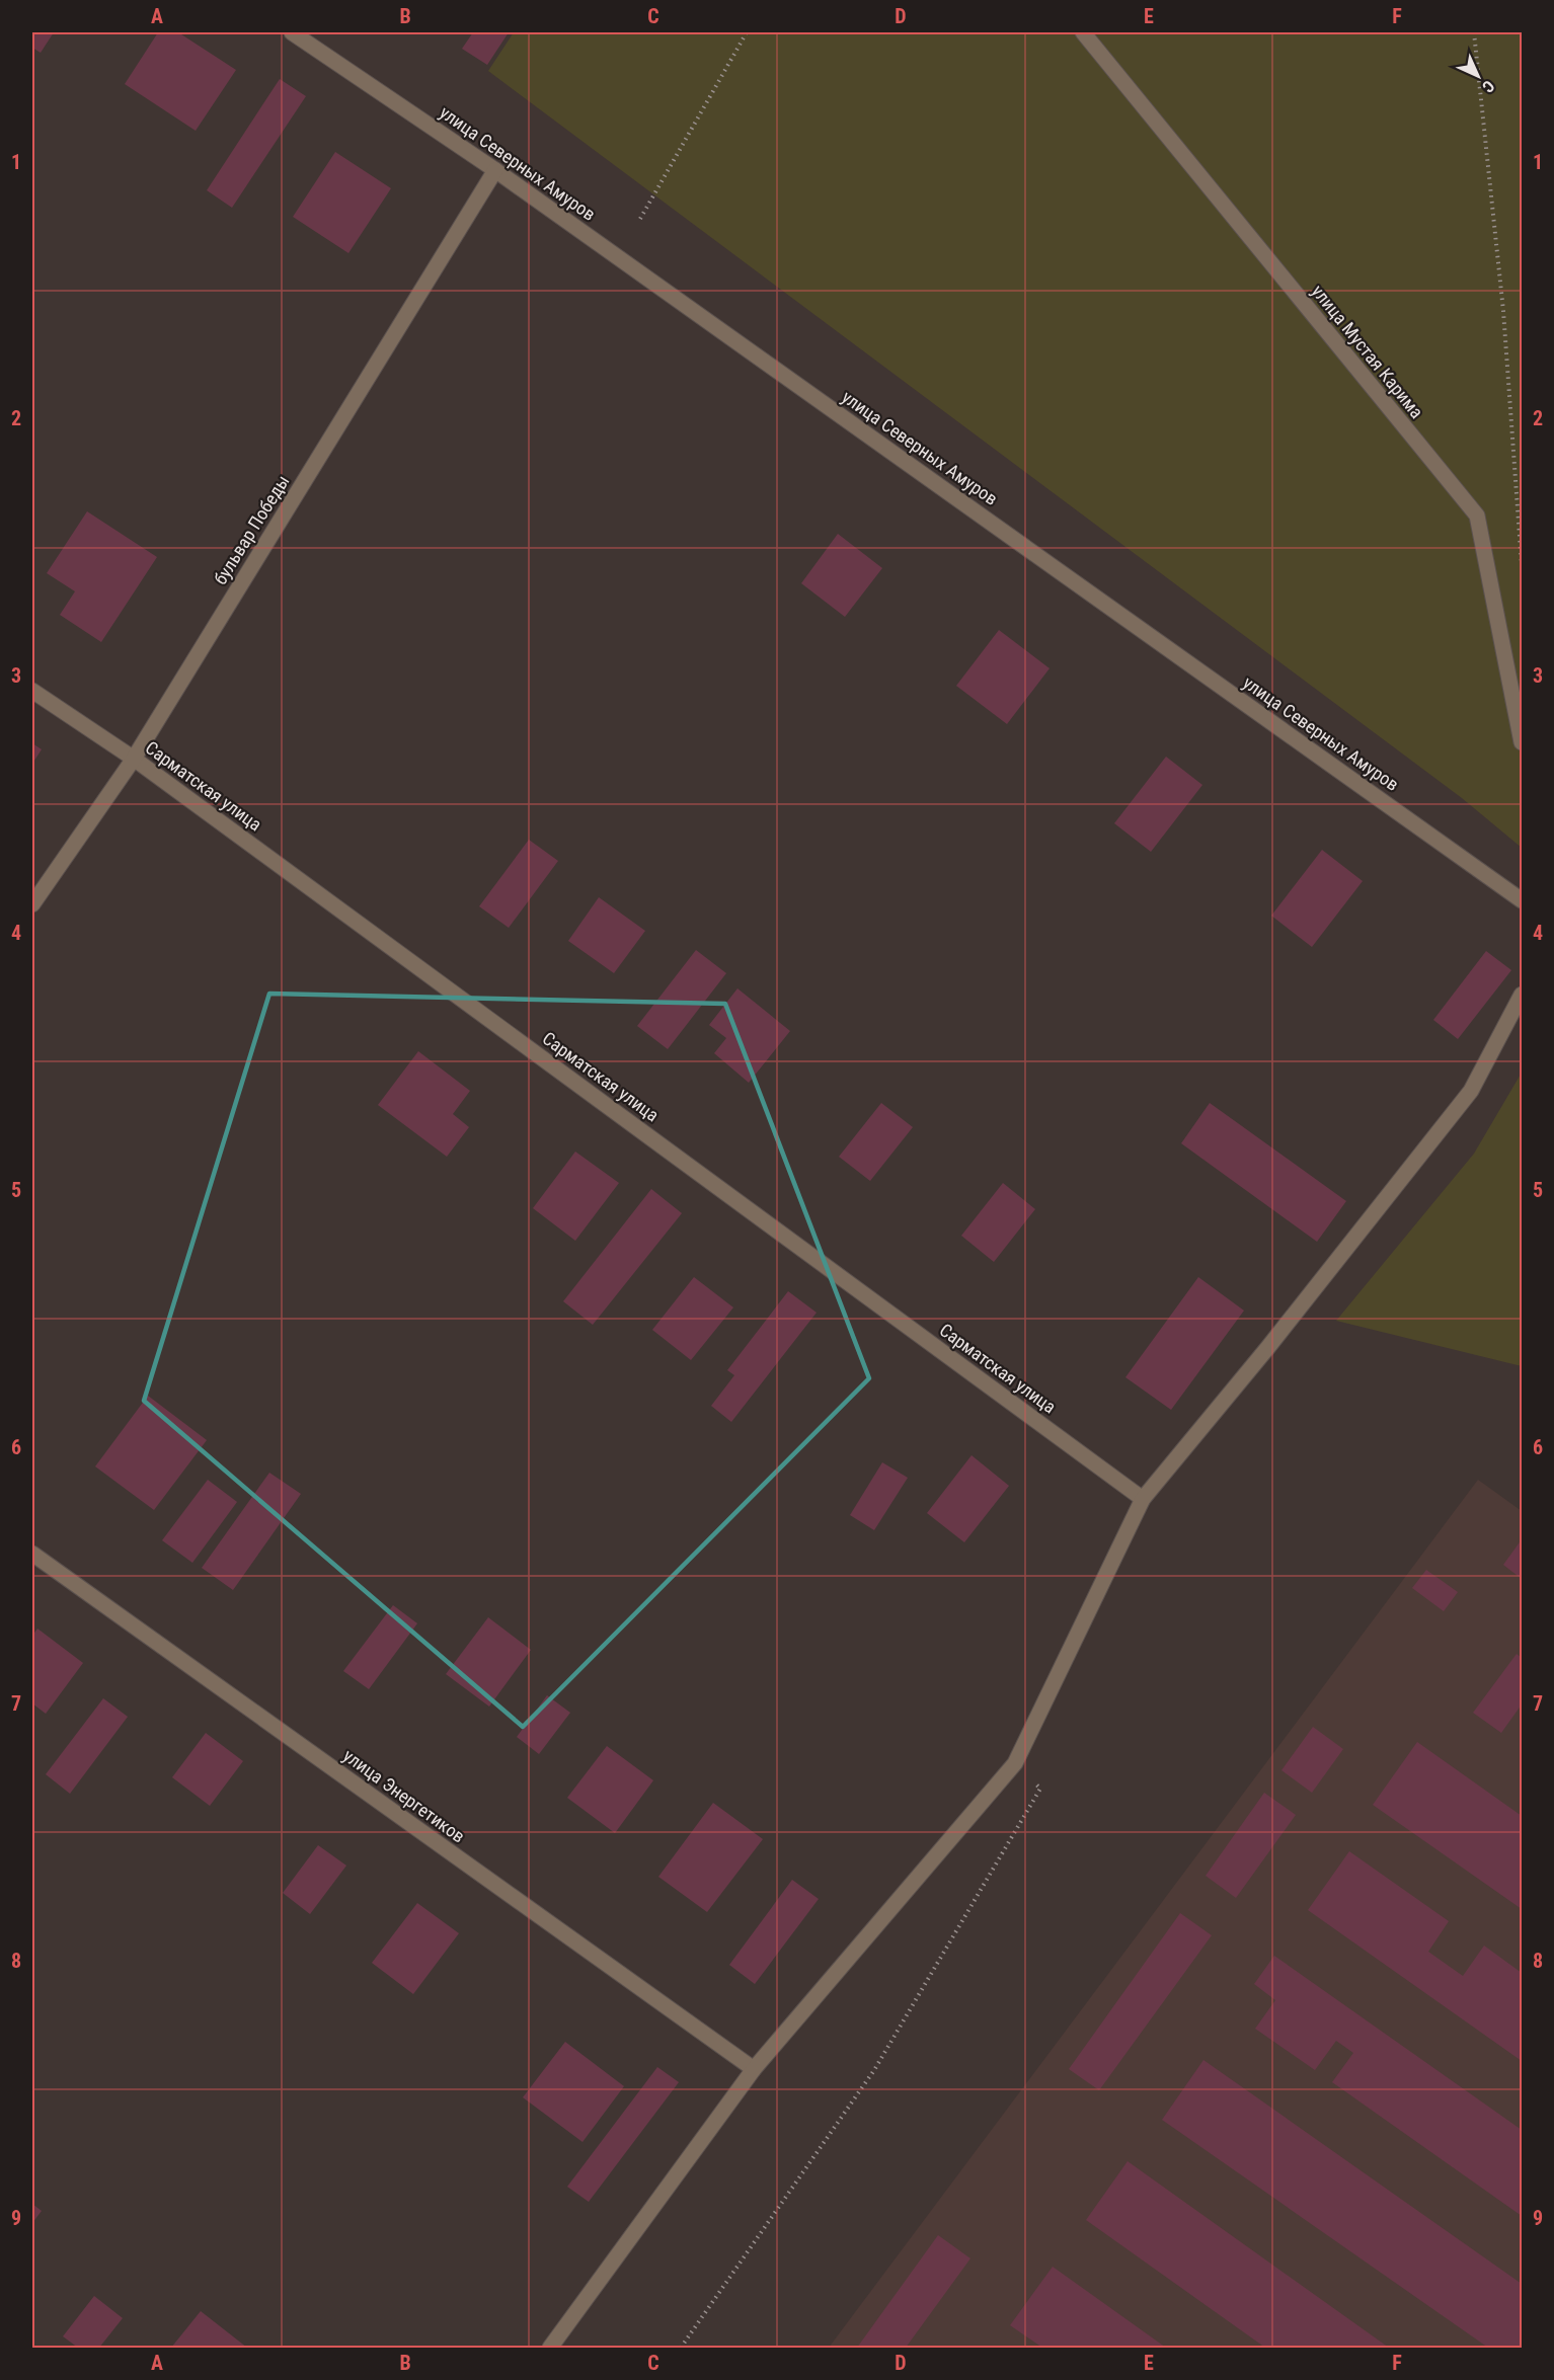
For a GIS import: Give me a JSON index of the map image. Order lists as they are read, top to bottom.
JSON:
{
  "streets": {
    "street": [
      "улица Северных Амуров",
      "улица Мустая Карима",
      "бульвар Победы",
      "Сарматская улица",
      "улица Энергетиков"
    ]
  },
  "crossings": [
    ["улица Северных Амуров", "бульвар Победы"],
    ["бульвар Победы", "Сарматская улица"]
  ],
  "north": "bottom right",
  "grid": {
    "columns": [
      "A",
      "B",
      "C",
      "D",
      "E",
      "F"
    ],
    "rows": [
      "1",
      "2",
      "3",
      "4",
      "5",
      "6",
      "7",
      "8",
      "9"
    ]
  }
}
